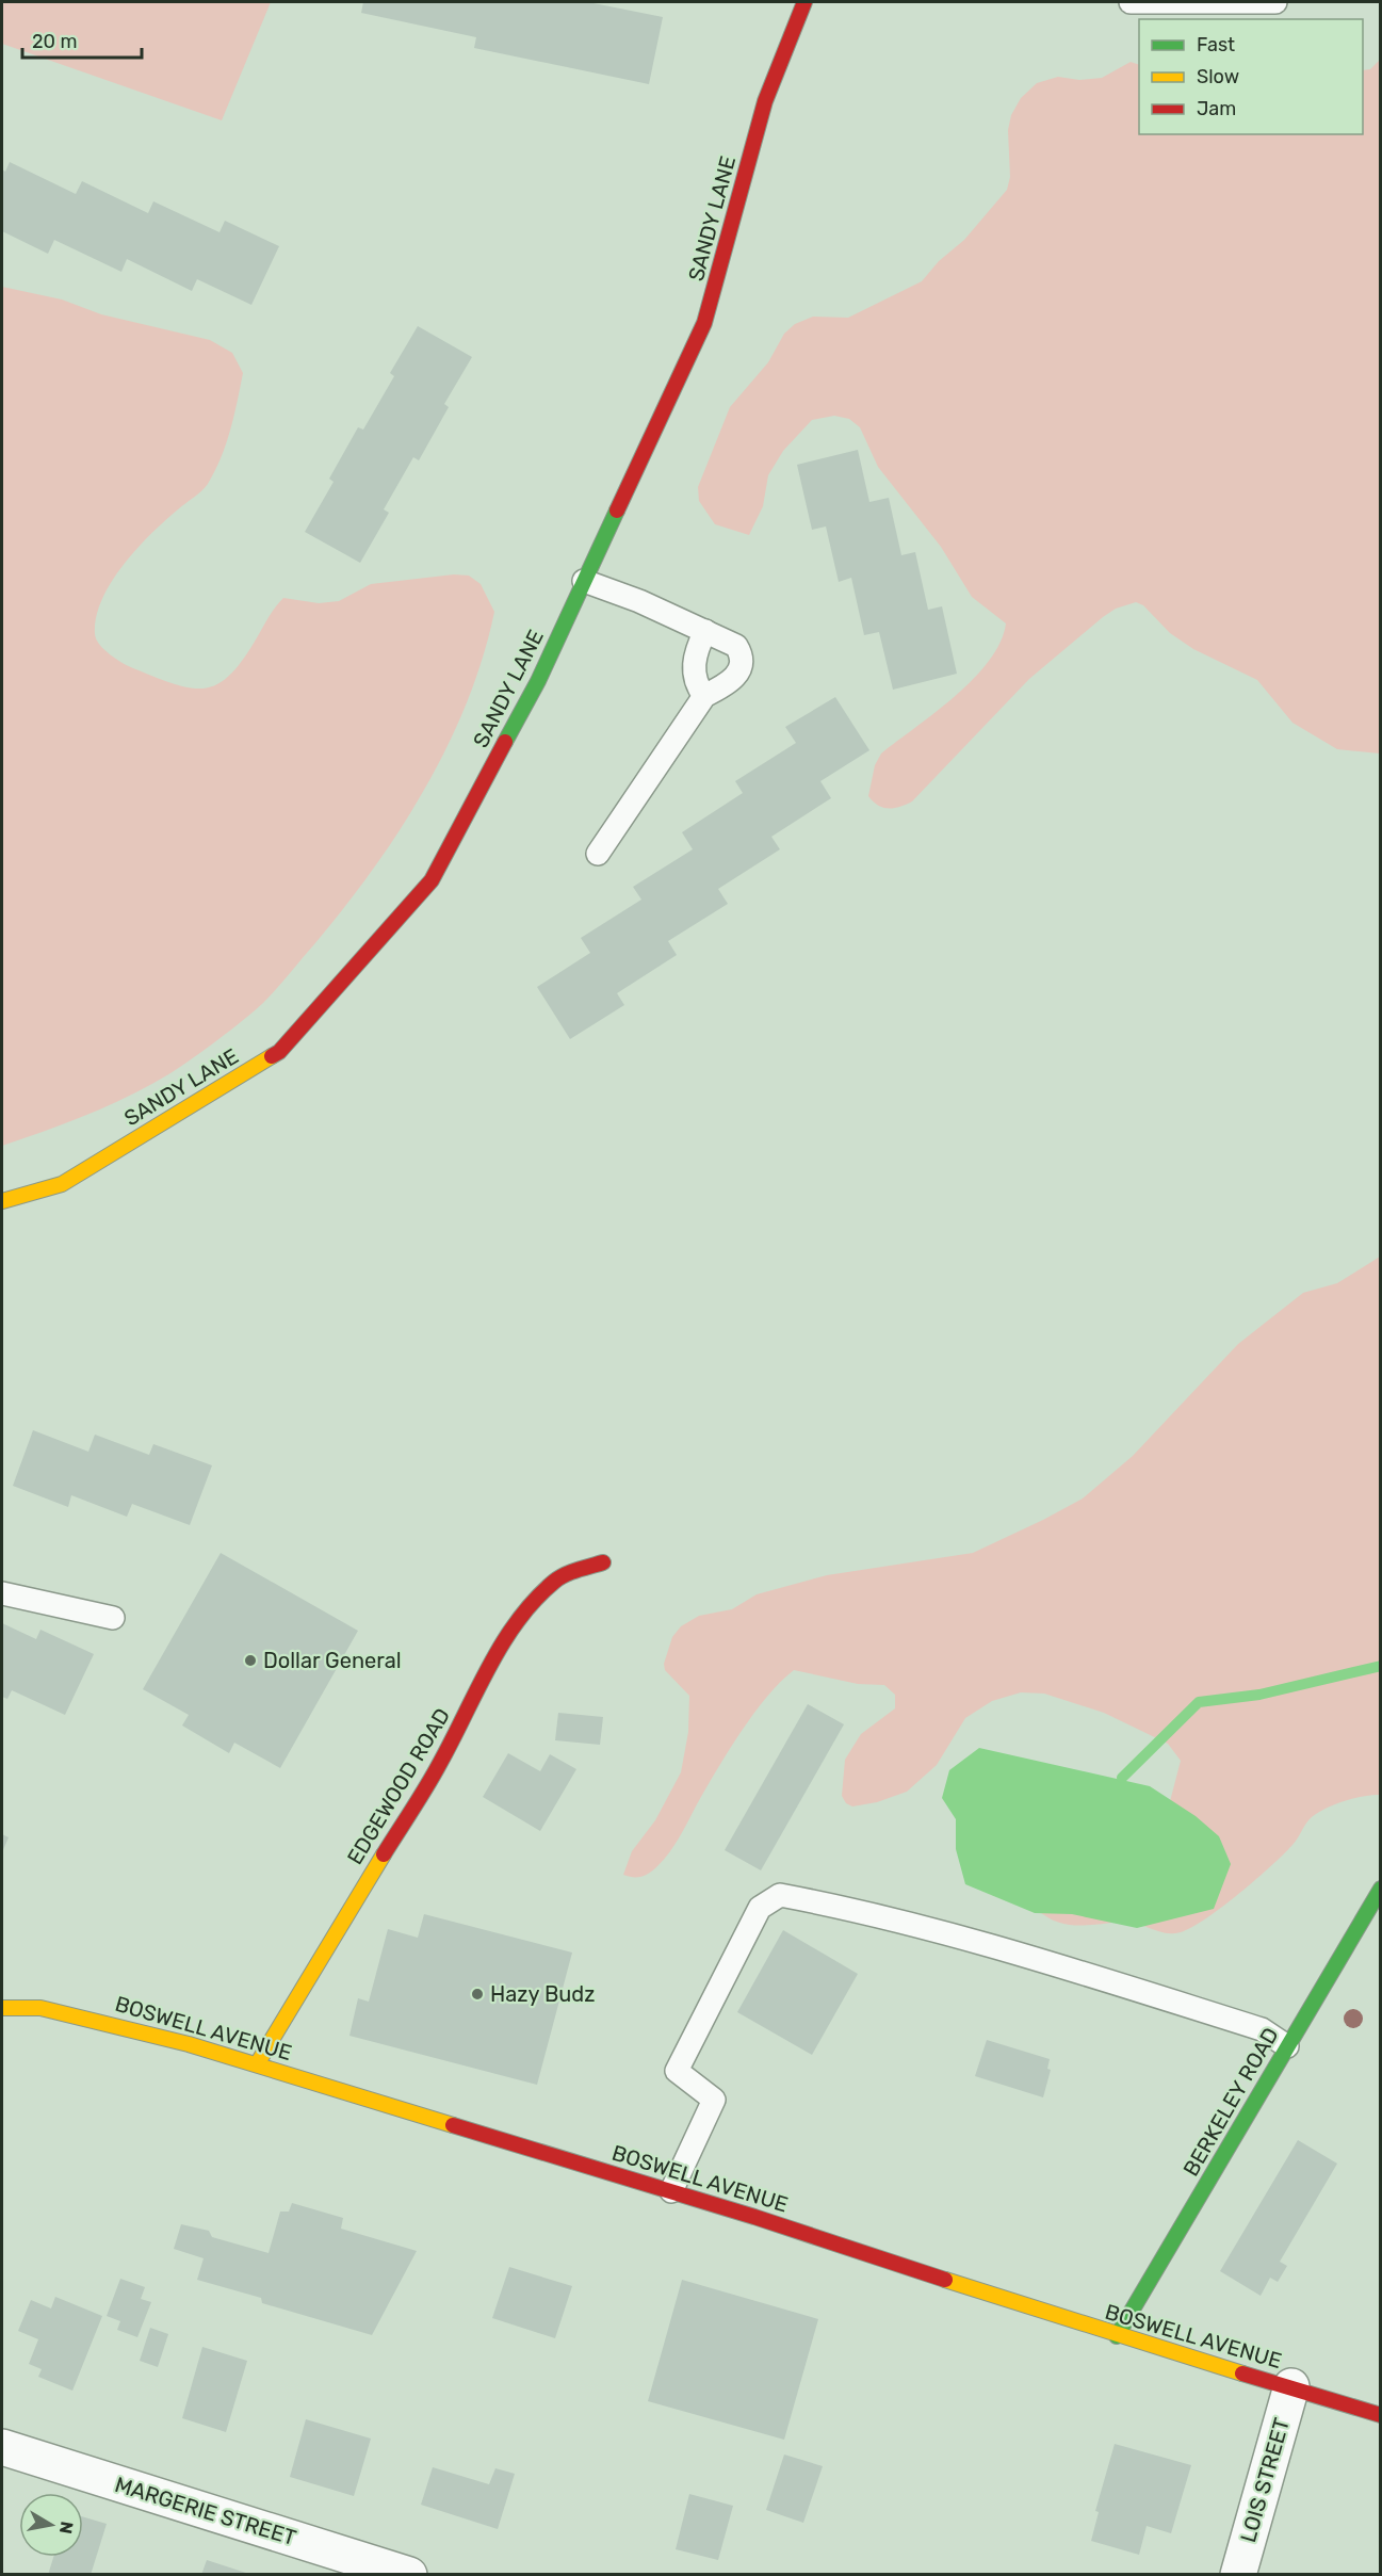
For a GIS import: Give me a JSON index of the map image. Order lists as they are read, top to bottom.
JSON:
{
  "streets": {
    "street": [
      "SANDY LANE",
      "EDGEWOOD ROAD",
      "BOSWELL AVENUE",
      "BERKELEY ROAD",
      "LOIS STREET",
      "MARGERIE STREET"
    ]
  },
  "crossings": [
    ["EDGEWOOD ROAD", "BOSWELL AVENUE"],
    ["BOSWELL AVENUE", "BERKELEY ROAD"],
    ["BOSWELL AVENUE", "LOIS STREET"]
  ],
  "places": ["Dollar General", "Hazy Budz"],
  "legend": ["Fast", "Slow", "Jam"],
  "scale_bar": "20 m",
  "north": "right"
}
